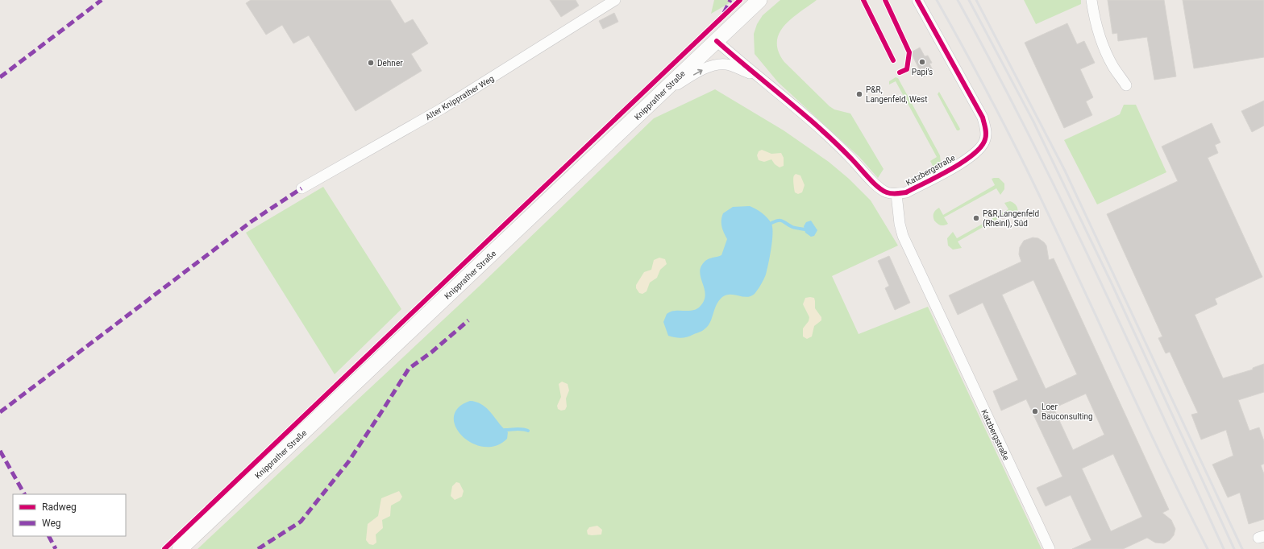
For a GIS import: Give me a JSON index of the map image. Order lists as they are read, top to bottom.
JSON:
{
  "streets": {
    "main road": ["Knipprather Straße"],
    "street": ["Alter Knipprather Weg", "Katzbergstraße"]
  },
  "places": [
    "Papi's",
    "Dehner",
    "P&R, Langenfeld, West",
    "P&R,Langenfeld (Rheinl), Süd",
    "Loer Bauconsulting"
  ],
  "legend": ["Radweg", "Weg"]
}
